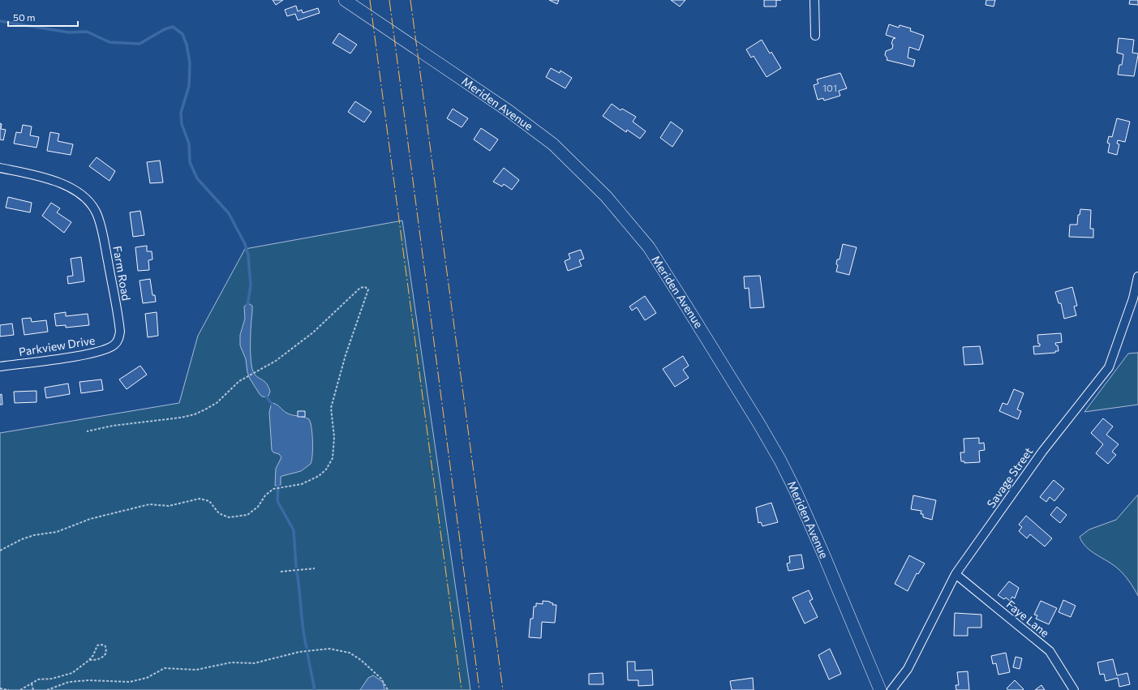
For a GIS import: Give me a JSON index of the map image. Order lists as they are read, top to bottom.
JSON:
{
  "streets": {
    "main road": ["Meriden Avenue"],
    "street": [
      "Farm Road",
      "Parkview Drive",
      "Savage Street",
      "Faye Lane"
    ]
  },
  "crossings": [
    ["Farm Road", "Parkview Drive"],
    ["Savage Street", "Faye Lane"]
  ],
  "house_numbers": ["101"],
  "scale_bar": "50 m"
}
